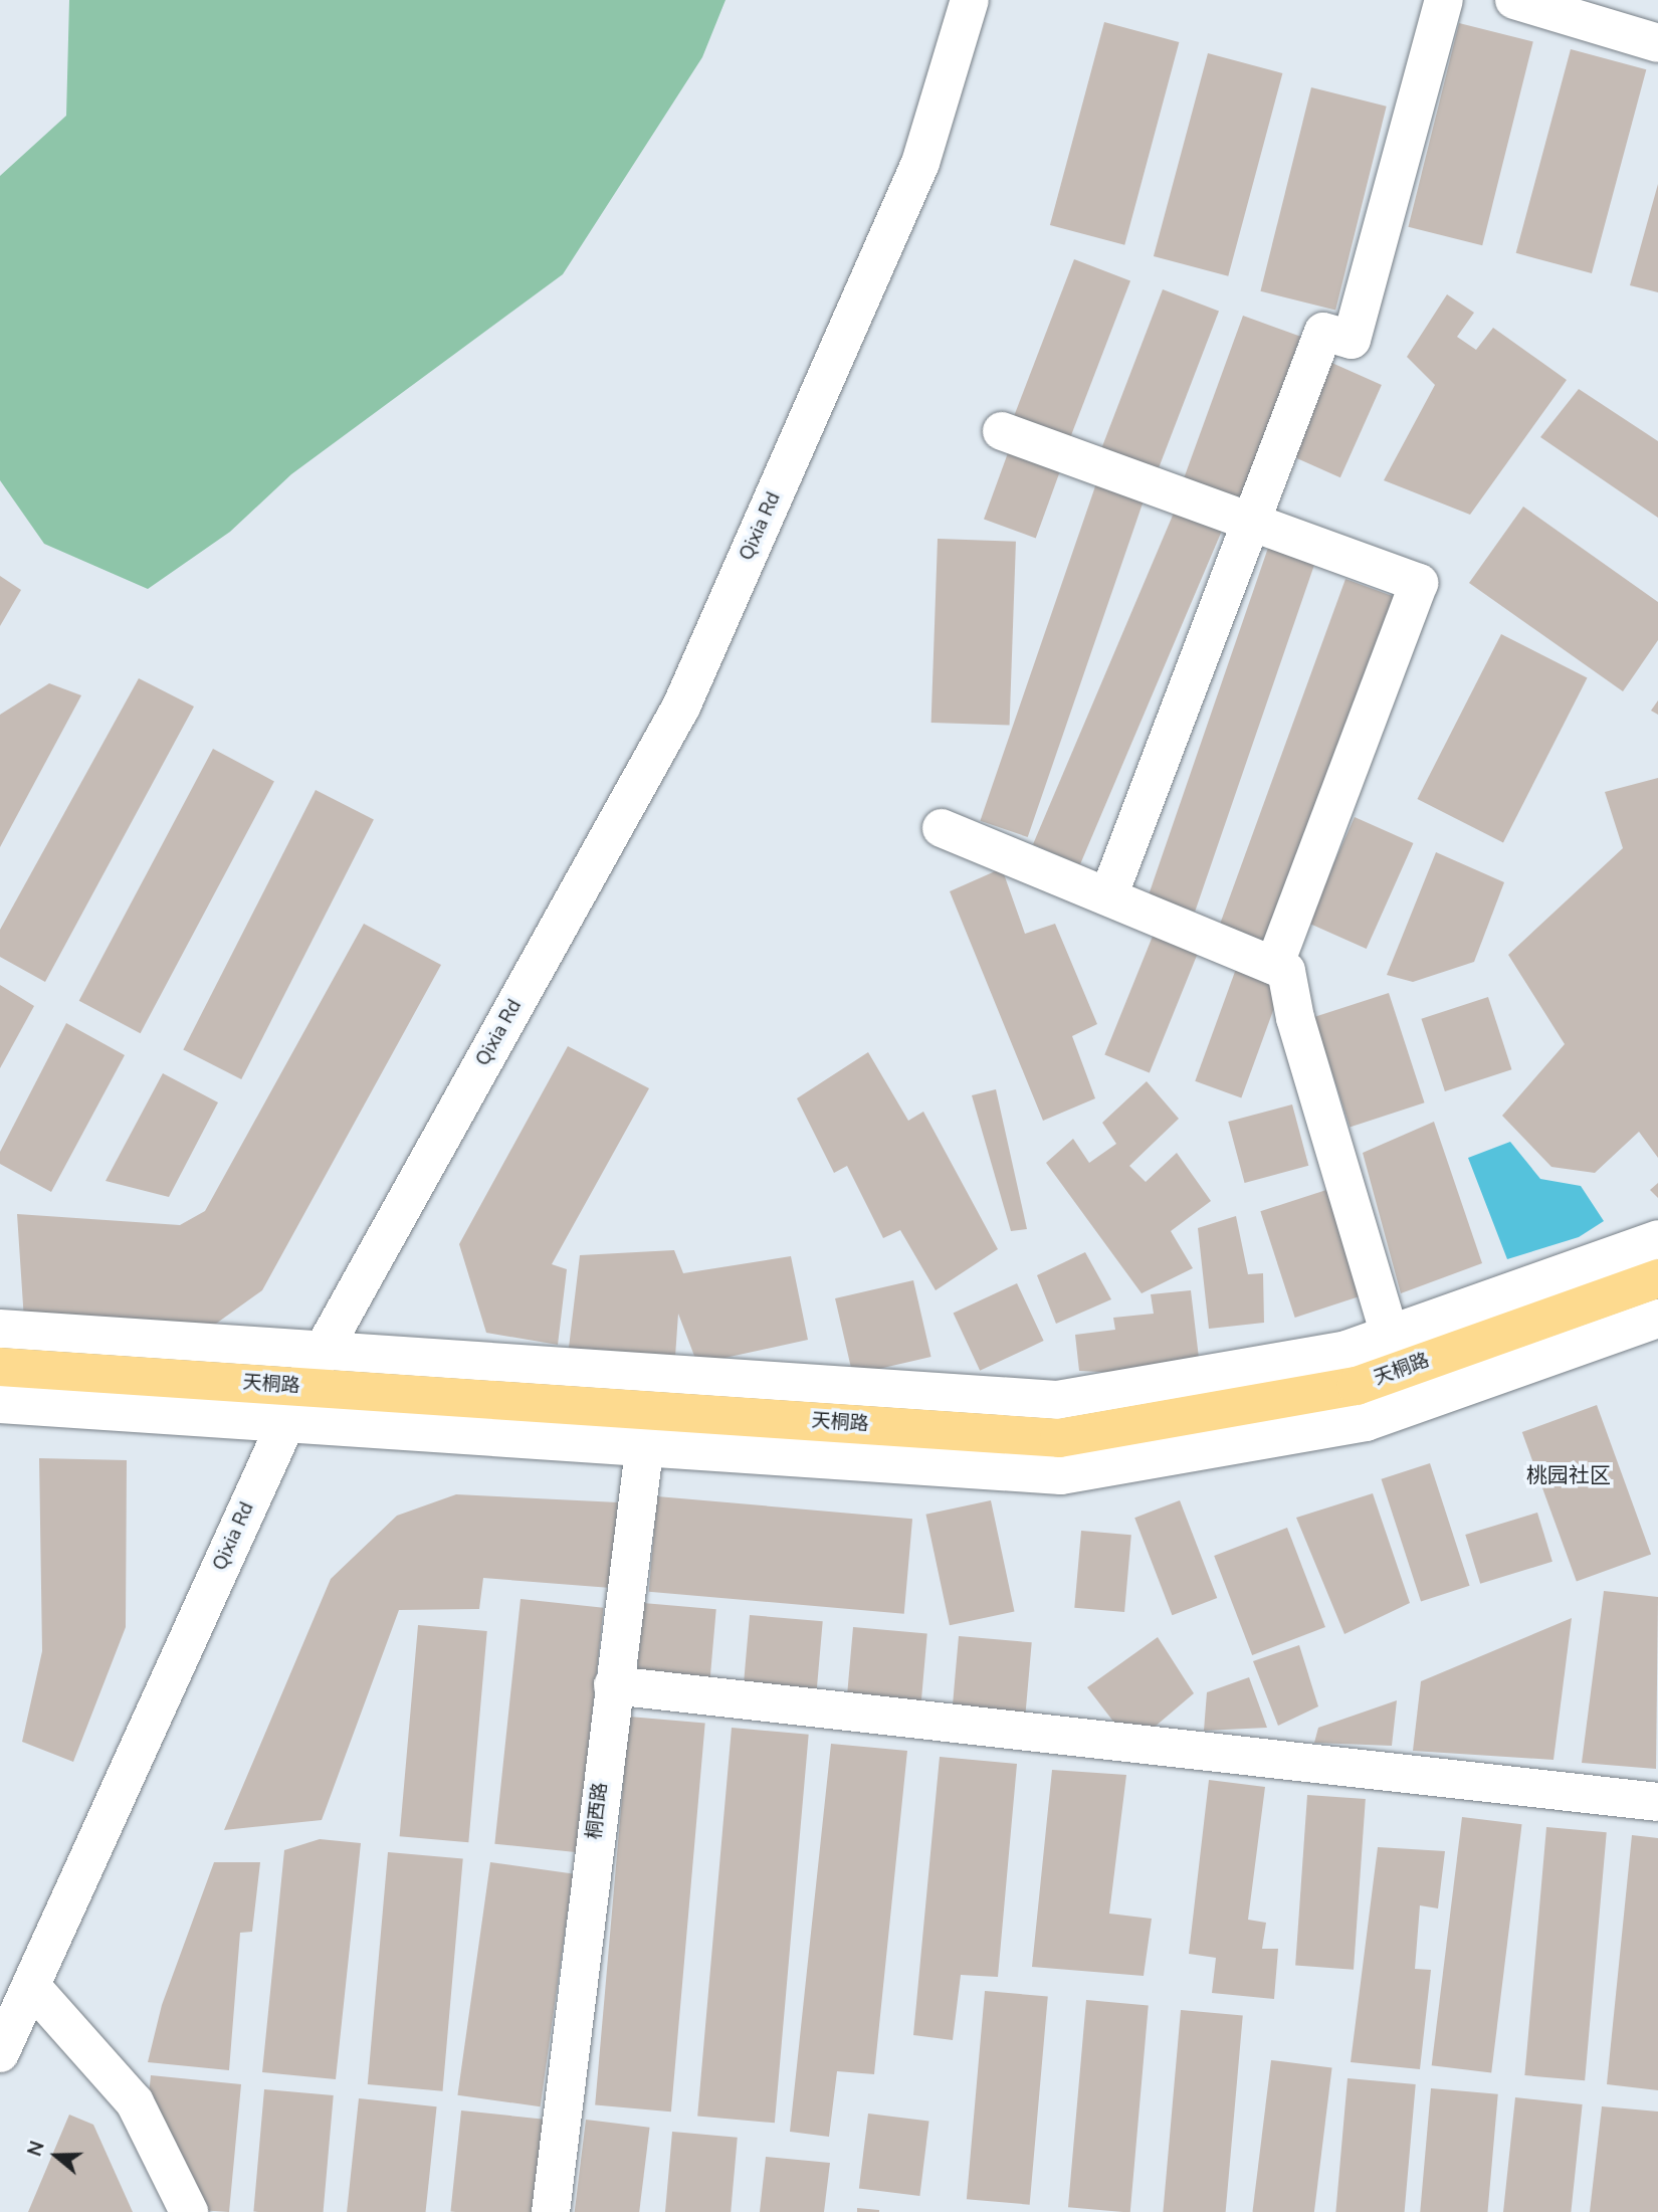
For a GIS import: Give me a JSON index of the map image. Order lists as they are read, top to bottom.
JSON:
{
  "streets": {
    "main road": ["天桐路"],
    "street": ["Qixia Rd", "桐西路"]
  },
  "crossings": [
    ["Qixia Rd", "天桐路"],
    ["天桐路", "桐西路"]
  ],
  "districts": ["桃园社区"],
  "north": "left"
}
